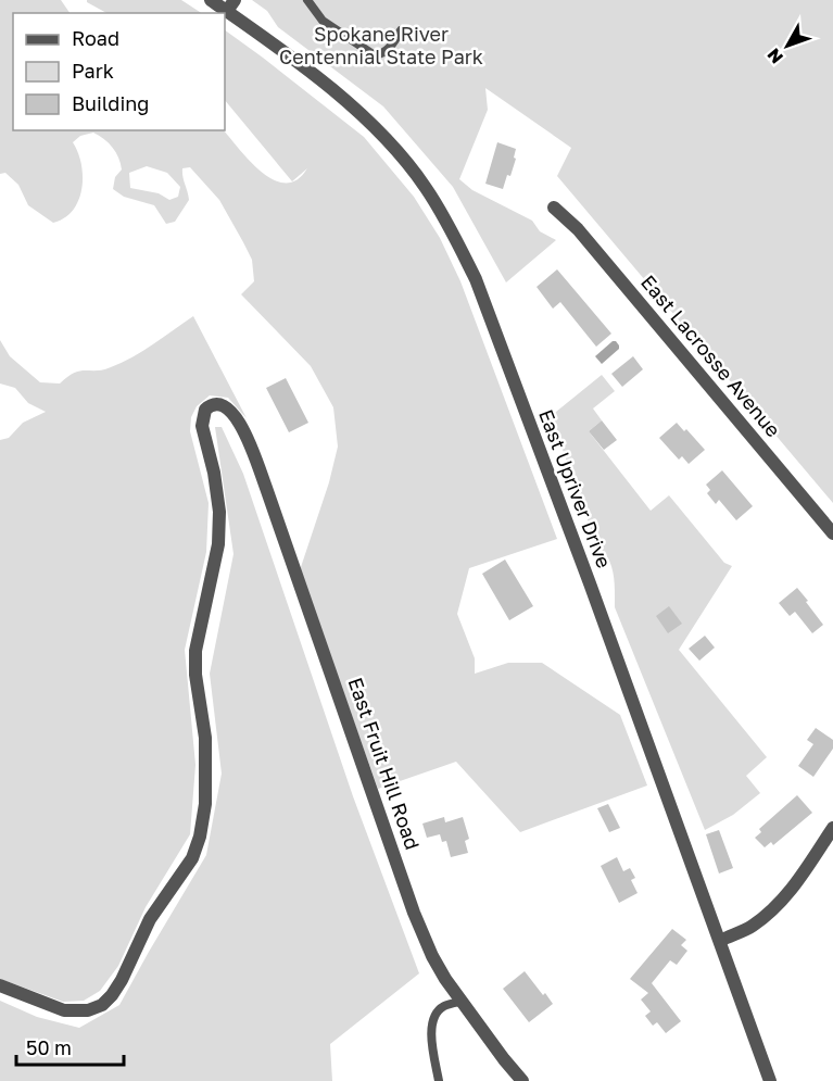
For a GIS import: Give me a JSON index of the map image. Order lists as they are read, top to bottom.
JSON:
{
  "streets": {
    "street": ["East Lacrosse Avenue", "East Upriver Drive", "East Fruit Hill Road"]
  },
  "parks": ["Spokane River Centennial State Park"],
  "legend": ["Road", "Park", "Building"],
  "scale_bar": "50 m",
  "north": "bottom left"
}
